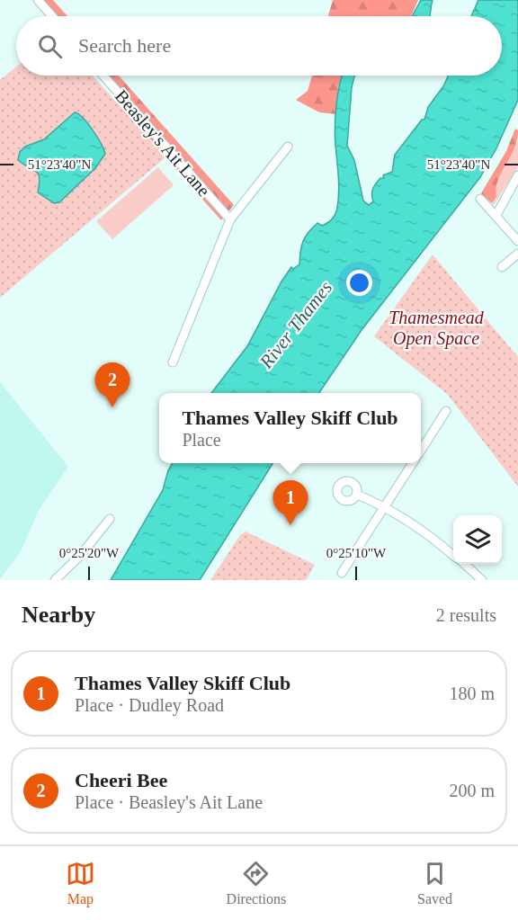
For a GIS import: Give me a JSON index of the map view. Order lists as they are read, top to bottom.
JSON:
{
  "streets": {
    "street": ["Beasley's Ait Lane"]
  },
  "water": ["River Thames"],
  "parks": ["Thamesmead Open Space"],
  "page": {
    "search": "Search here",
    "pins": ["2", "1"],
    "popup": ["Thames Valley Skiff Club", "Place"],
    "heading": ["Nearby", "2 results"],
    "list": [
      {
        "mark": "1",
        "name": "Thames Valley Skiff Club",
        "note": "Place · Dudley Road",
        "value": "180 m"
      },
      {
        "mark": "2",
        "name": "Cheeri Bee",
        "note": "Place · Beasley's Ait Lane",
        "value": "200 m"
      }
    ],
    "nav": ["Map", "Directions", "Saved"]
  },
  "coordinates": ["51°23'40\"N", "0°25'20\"W", "0°25'10\"W"]
}
